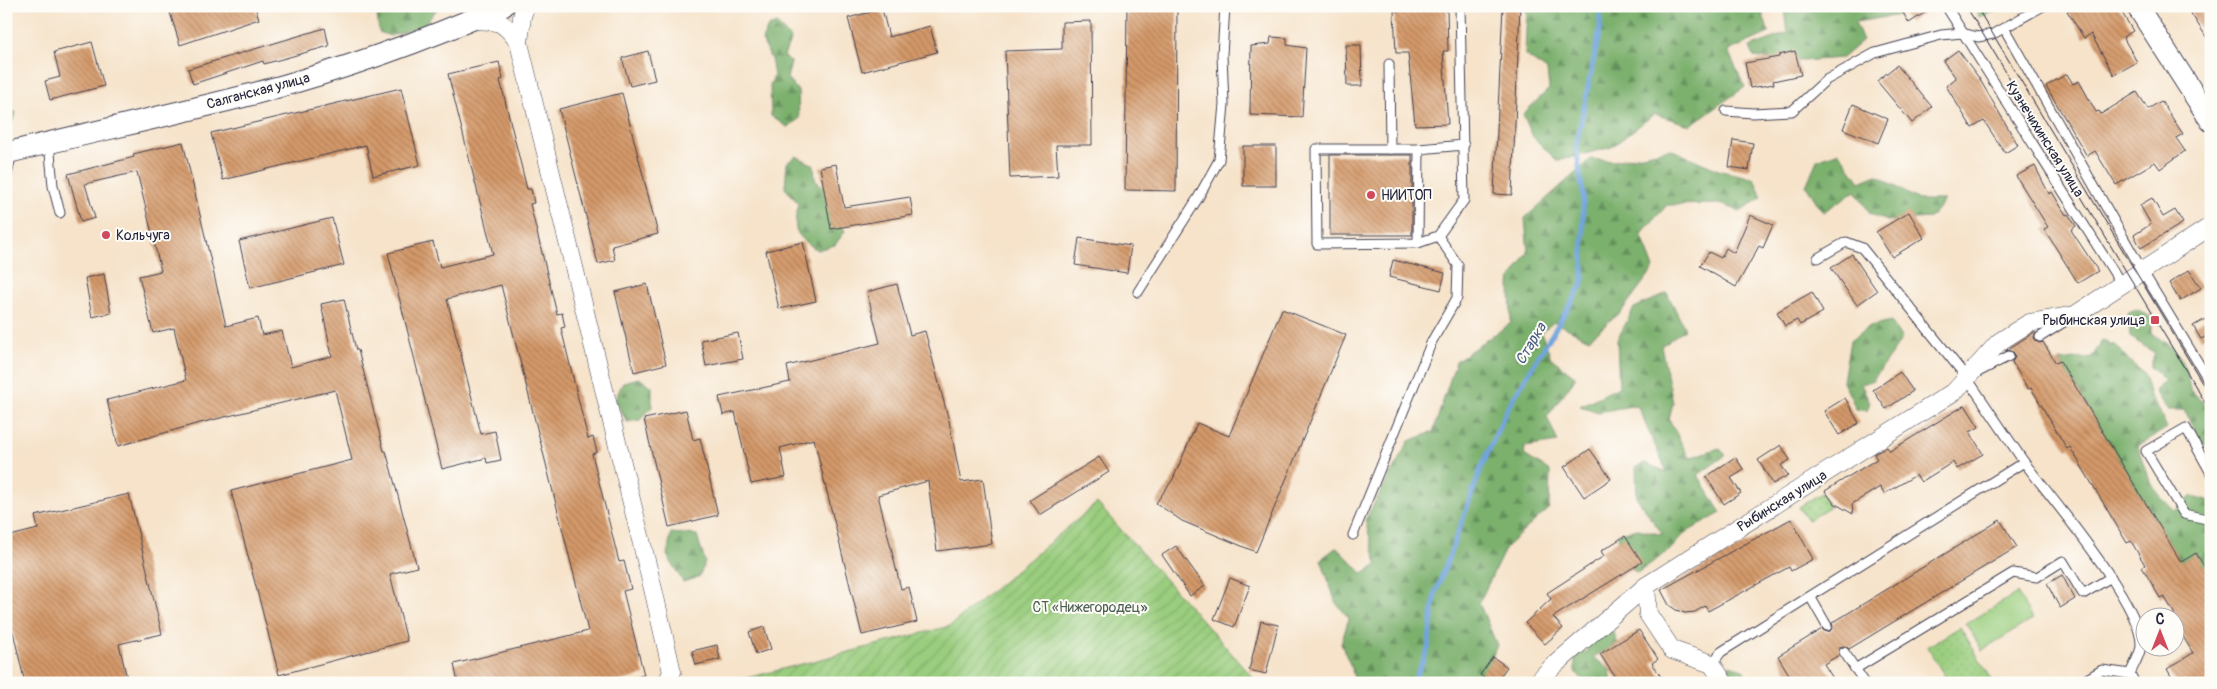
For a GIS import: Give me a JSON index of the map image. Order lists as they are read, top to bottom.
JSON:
{
  "streets": {
    "street": ["Салганская улица", "Рыбинская улица"],
    "lane": ["Кузнечихинская улица"]
  },
  "crossings": [
    ["Кузнечихинская улица", "Рыбинская улица"]
  ],
  "water": ["Старка"],
  "parks": ["СТ «Нижегородец»"],
  "places": {
    "other": ["НИИТОП", "Кольчуга"],
    "transit": ["Рыбинская улица"]
  },
  "north": "top"
}
